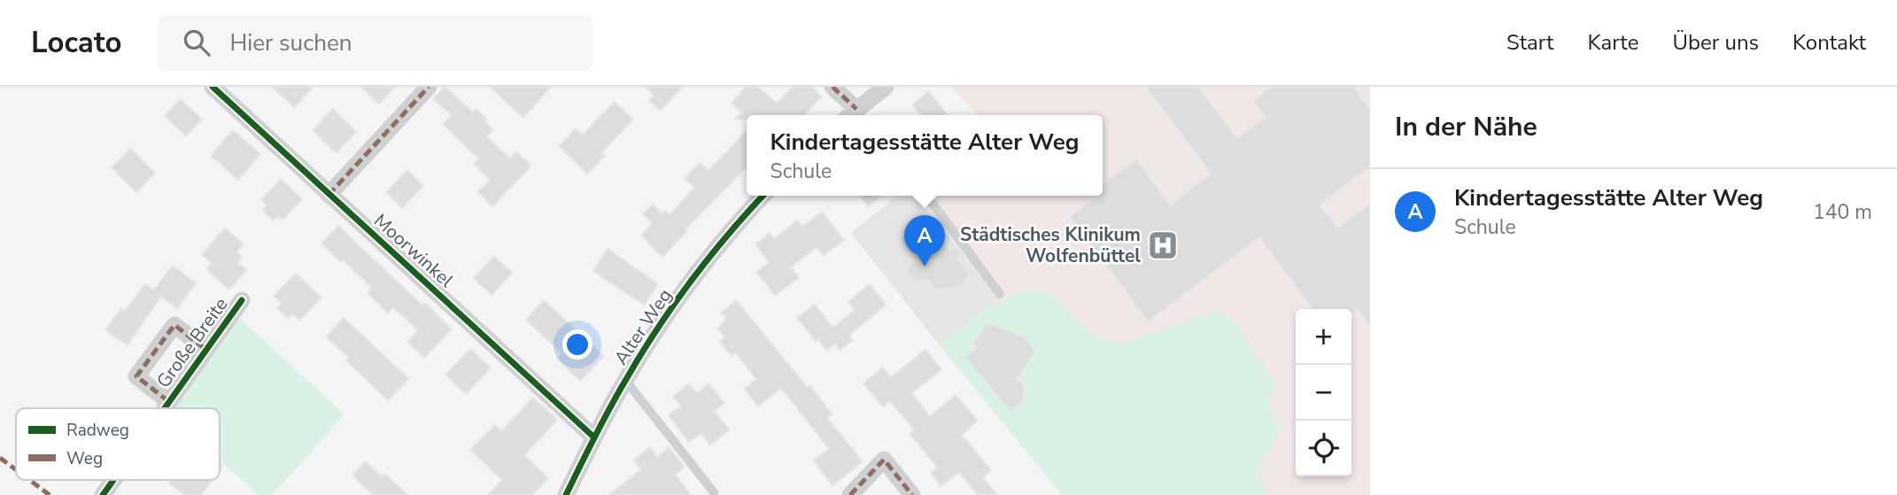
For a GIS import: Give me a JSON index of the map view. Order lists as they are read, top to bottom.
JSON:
{
  "streets": {
    "street": ["Moorwinkel", "Alter Weg", "Große Breite"]
  },
  "crossings": [
    ["Moorwinkel", "Alter Weg"]
  ],
  "places": {
    "hospital": ["Städtisches Klinikum Wolfenbüttel"]
  },
  "legend": ["Radweg", "Weg"],
  "page": {
    "header": "Locato",
    "search": "Hier suchen",
    "nav": [
      "Start",
      "Karte",
      "Über uns",
      "Kontakt"
    ],
    "heading": "In der Nähe",
    "popup": ["Kindertagesstätte Alter Weg", "Schule"],
    "list": [
      {
        "mark": "A",
        "name": "Kindertagesstätte Alter Weg",
        "note": "Schule",
        "value": "140 m"
      }
    ],
    "pins": "A",
    "map_buttons": ["+", "−"]
  }
}
